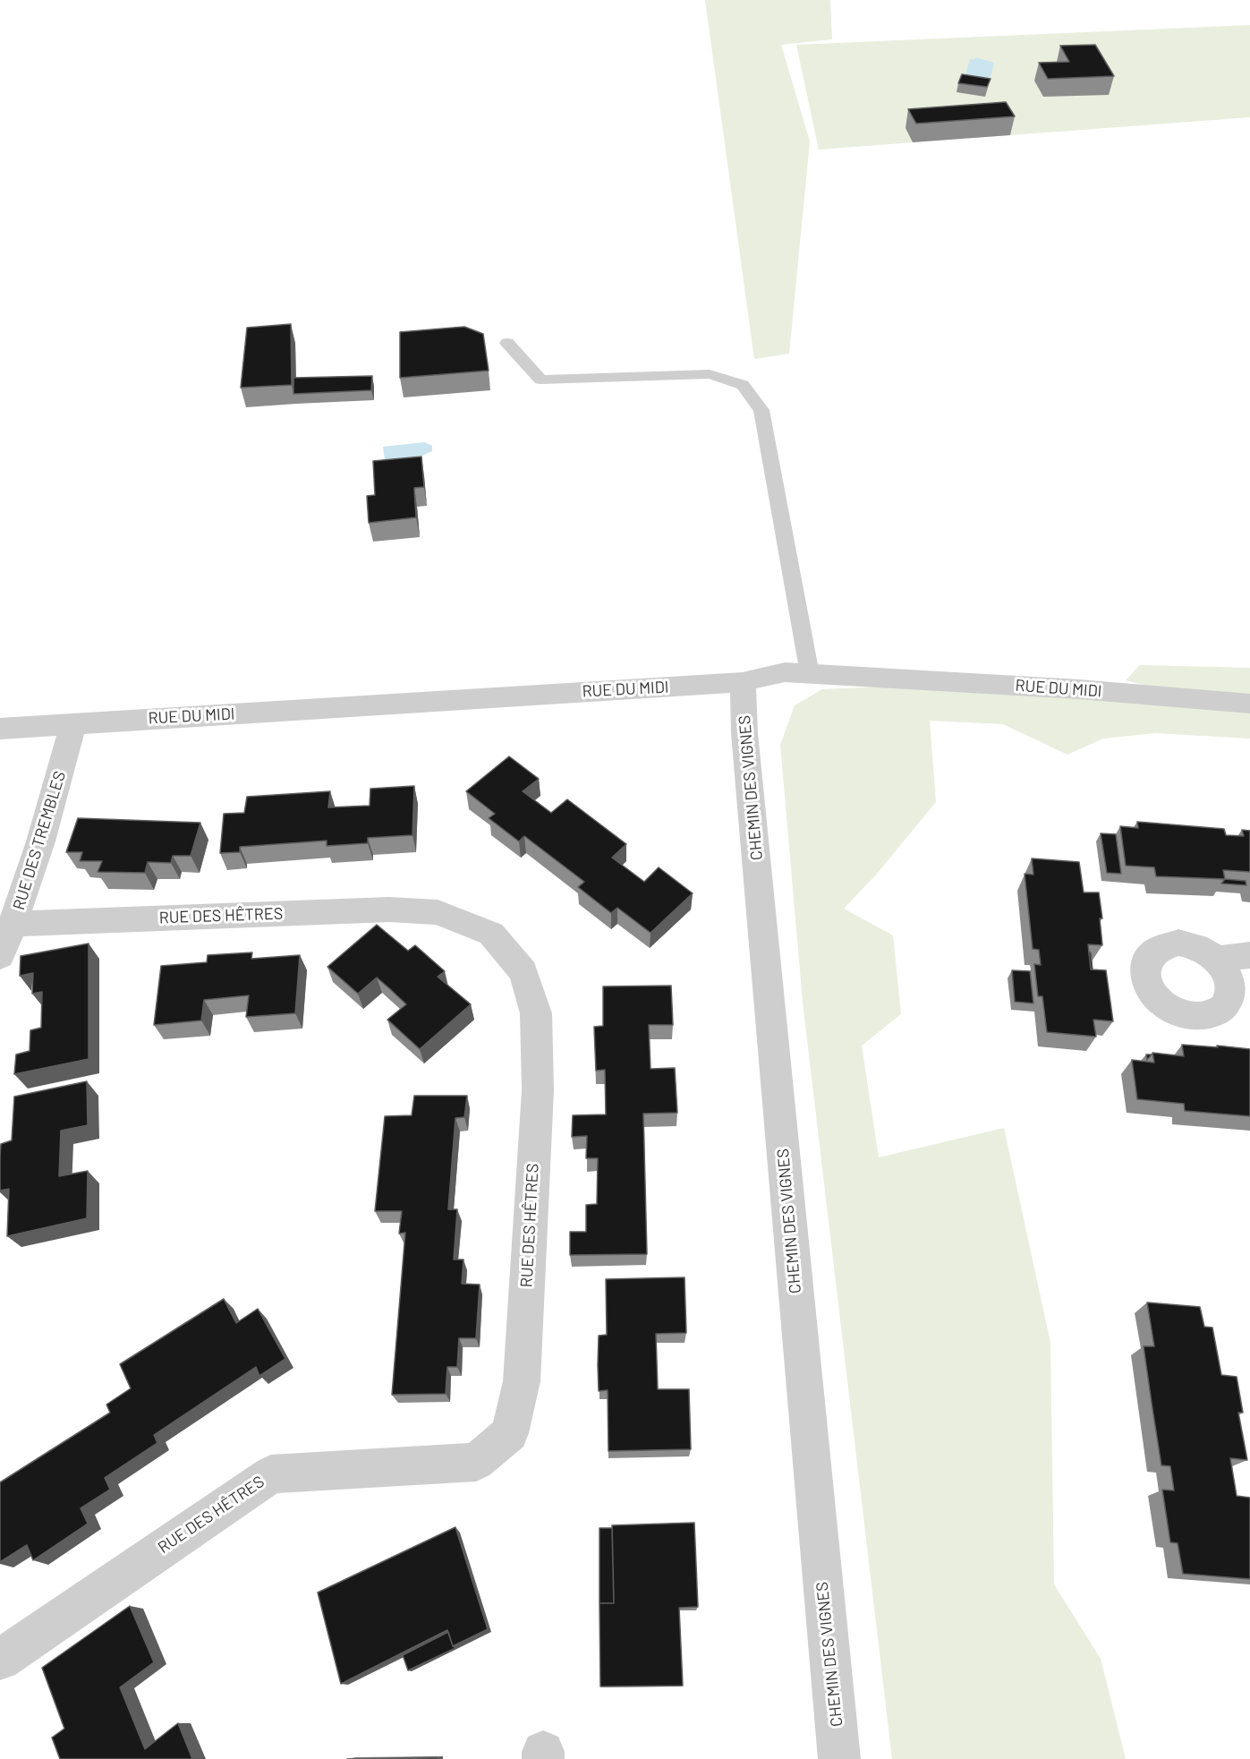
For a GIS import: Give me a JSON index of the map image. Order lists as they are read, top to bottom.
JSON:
{
  "streets": {
    "street": [
      "RUE DU MIDI",
      "CHEMIN DES VIGNES",
      "RUE DES TREMBLES",
      "RUE DES HÊTRES"
    ]
  },
  "crossings": [
    ["RUE DU MIDI", "CHEMIN DES VIGNES"],
    ["RUE DU MIDI", "RUE DES TREMBLES"],
    ["RUE DES TREMBLES", "RUE DES HÊTRES"]
  ]
}
